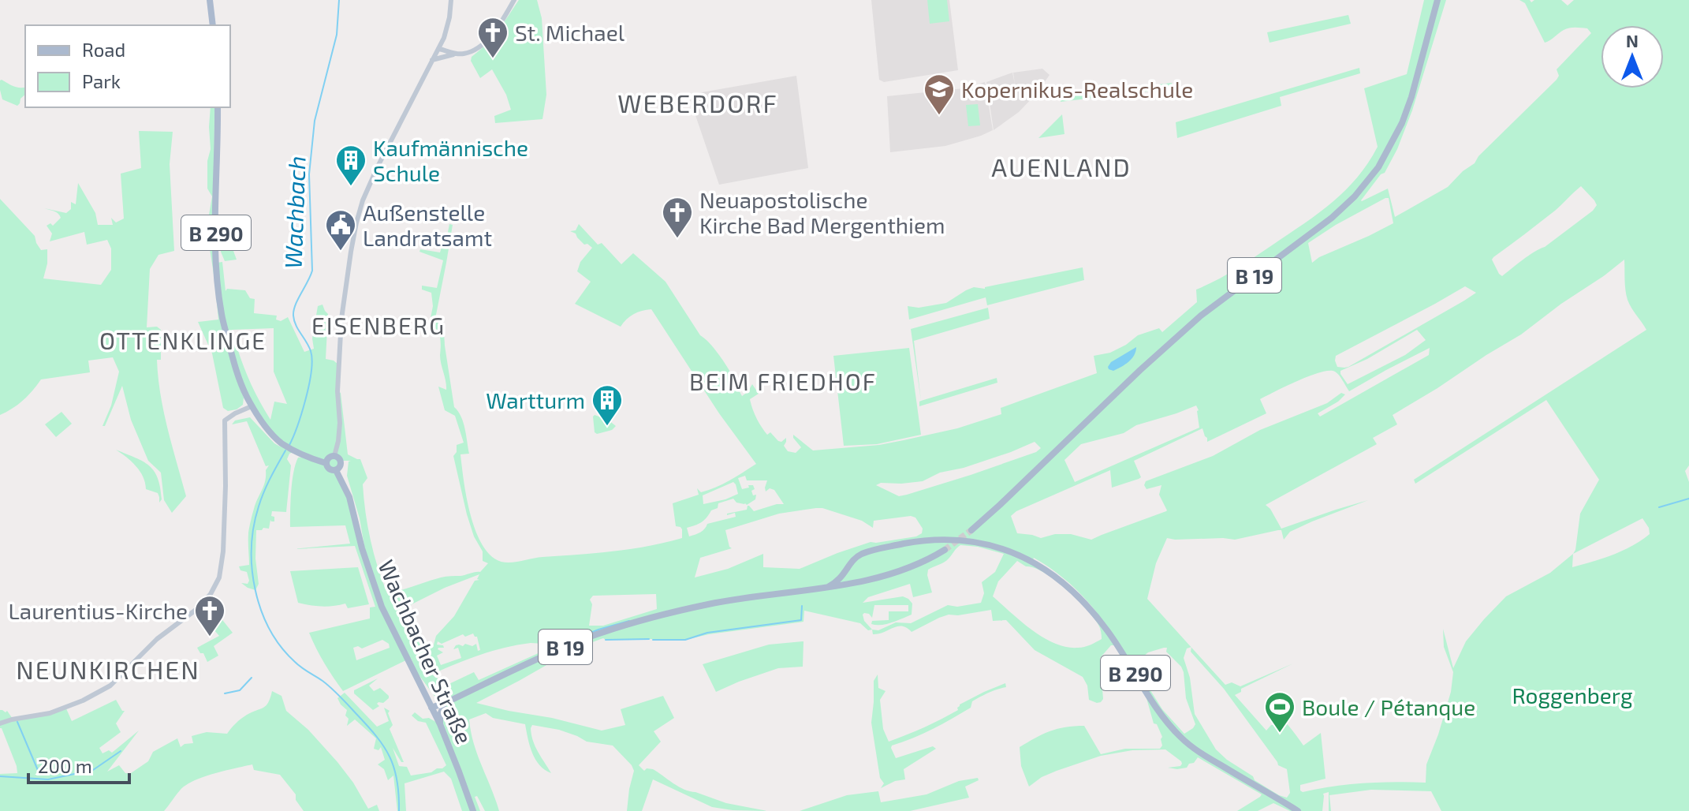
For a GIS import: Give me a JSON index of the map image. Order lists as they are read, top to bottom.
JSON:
{
  "streets": {
    "main road": ["B 290", "B 19", "Wachbacher Straße"]
  },
  "crossings": [
    ["B 290", "B 19"],
    ["B 290", "Wachbacher Straße"],
    ["B 19", "Wachbacher Straße"]
  ],
  "districts": [
    "WEBERDORF",
    "AUENLAND",
    "EISENBERG",
    "OTTENKLINGE",
    "BEIM FRIEDHOF",
    "NEUNKIRCHEN"
  ],
  "water": ["Wachbach"],
  "parks": ["Roggenberg"],
  "places": {
    "church": ["St. Michael", "Neuapostolische Kirche Bad Mergenthiem", "Laurentius-Kirche"],
    "school or university": ["Kopernikus-Realschule"],
    "building": ["Kaufmännische Schule", "Wartturm"],
    "public building": ["Außenstelle Landratsamt"],
    "sports": ["Boule / Pétanque"]
  },
  "legend": ["Road", "Park"],
  "scale_bar": "200 m",
  "north": "top"
}
